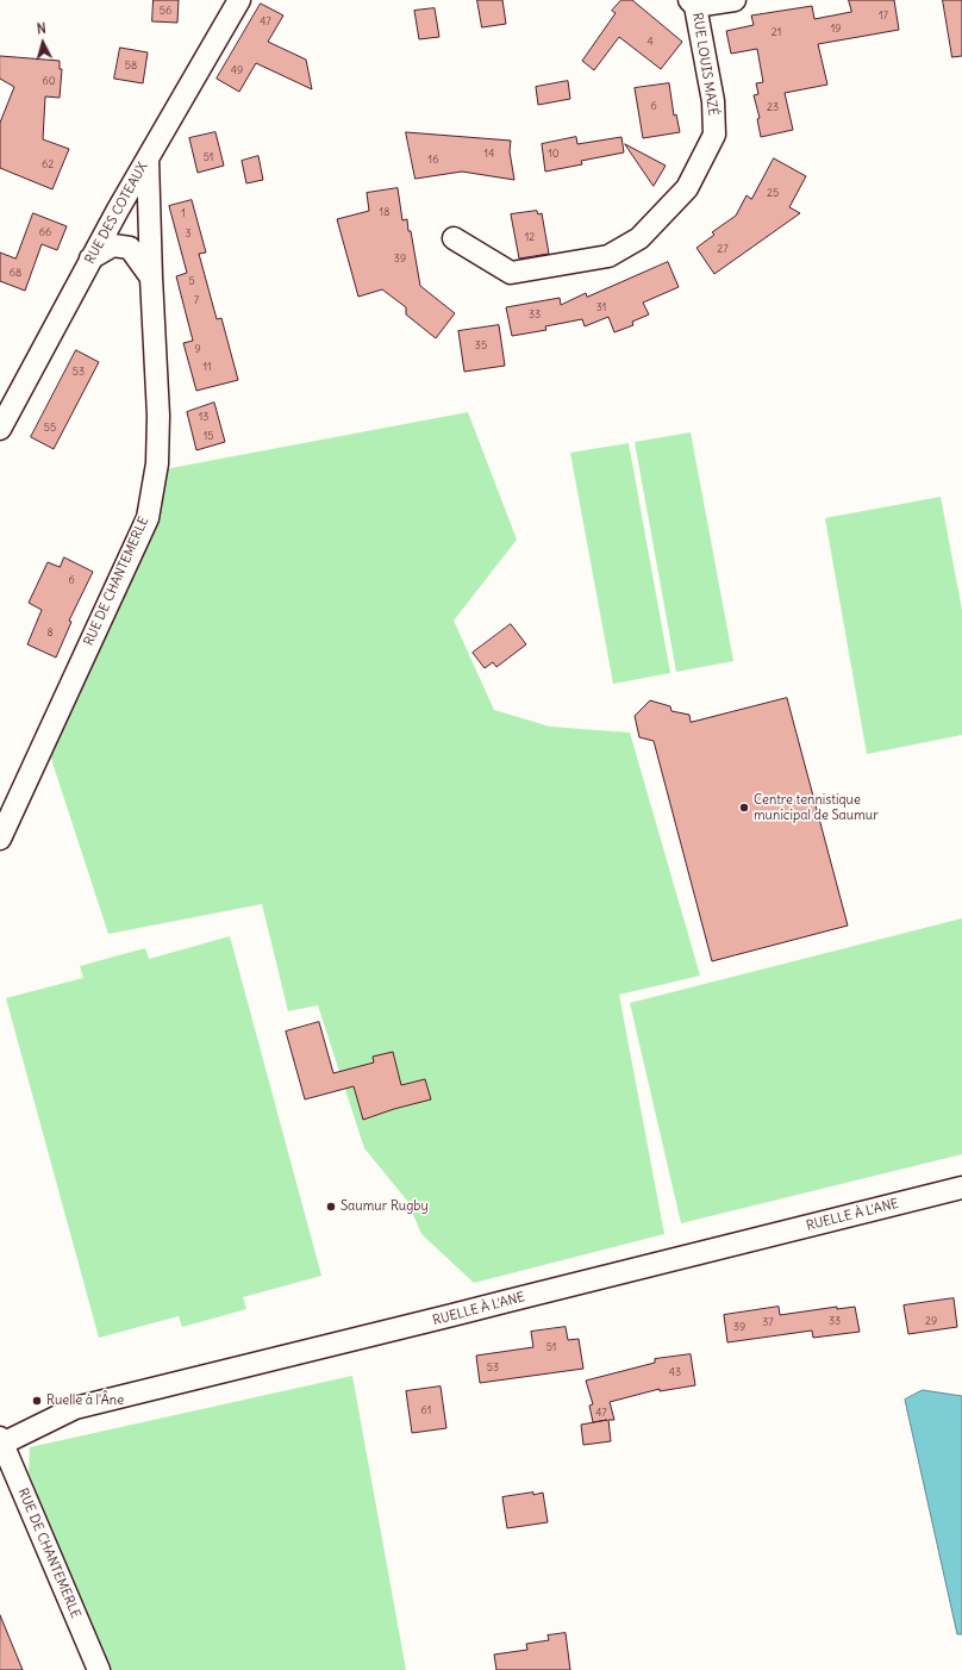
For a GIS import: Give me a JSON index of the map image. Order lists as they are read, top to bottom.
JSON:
{
  "streets": {
    "street": [
      "RUE LOUIS MAZÉ",
      "RUE DES COTEAUX",
      "RUE DE CHANTEMERLE",
      "RUELLE À L'ANE"
    ]
  },
  "crossings": [
    ["RUE DES COTEAUX", "RUE DE CHANTEMERLE"],
    ["RUE DE CHANTEMERLE", "RUELLE À L'ANE"]
  ],
  "places": ["Centre tennistique municipal de Saumur", "Saumur Rugby", "Ruelle à l'Âne"],
  "house_numbers": [
    "56",
    "17",
    "47",
    "19",
    "21",
    "4",
    "58",
    "49",
    "60",
    "6",
    "23",
    "14",
    "10",
    "51",
    "16",
    "62",
    "25",
    "18",
    "1",
    "66",
    "3",
    "12",
    "27",
    "39",
    "68",
    "5",
    "7",
    "31",
    "33",
    "35",
    "9",
    "11",
    "53",
    "13",
    "55",
    "15",
    "6",
    "8",
    "33",
    "29",
    "37",
    "39",
    "51",
    "53",
    "43",
    "61",
    "47"
  ],
  "north": "top"
}
